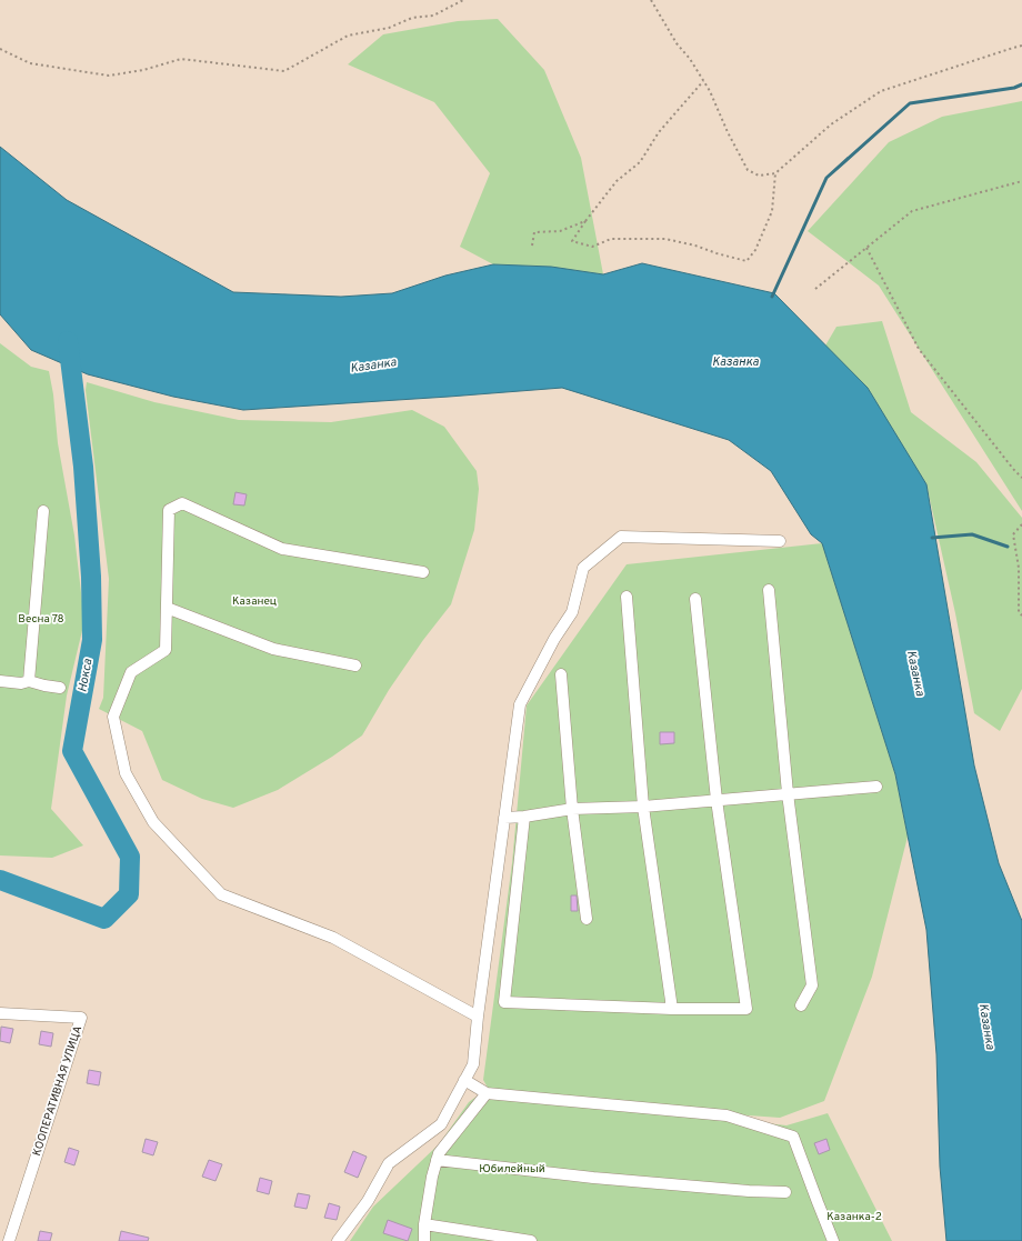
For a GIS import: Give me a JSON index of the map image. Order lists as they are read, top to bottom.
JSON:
{
  "streets": {
    "street": ["КООПЕРАТИВНАЯ УЛИЦА"]
  },
  "water": ["Казанка", "Нокса"],
  "parks": [
    "Казанец",
    "Весна 78",
    "Юбилейный",
    "Казанка-2"
  ]
}
